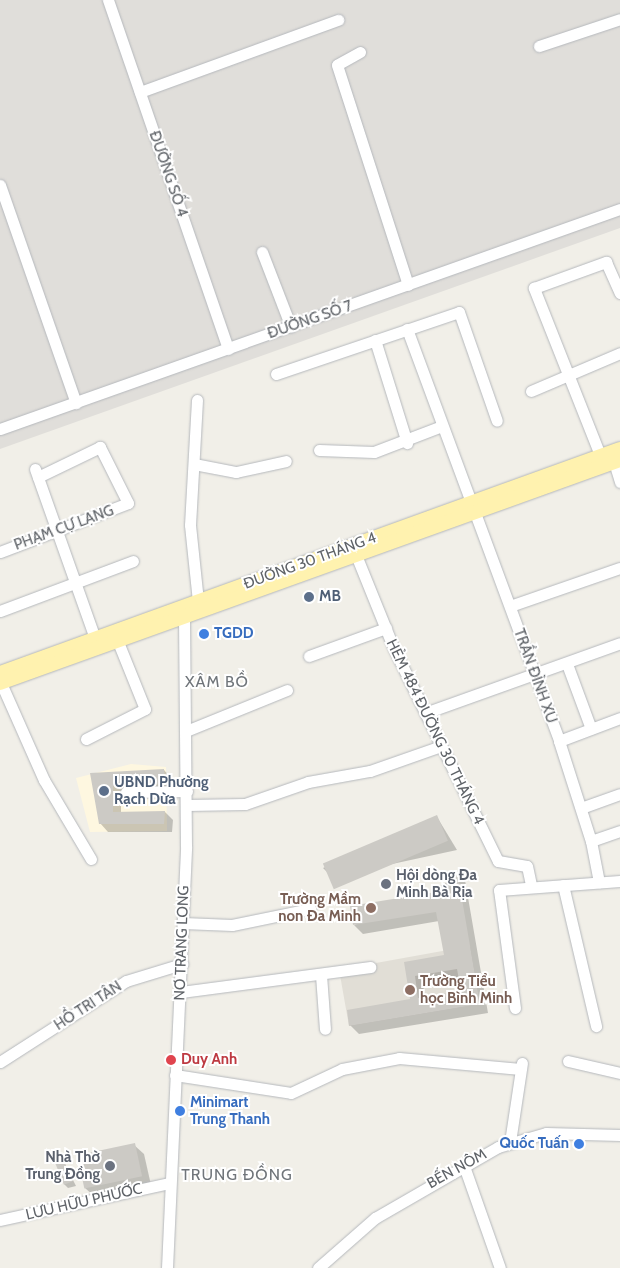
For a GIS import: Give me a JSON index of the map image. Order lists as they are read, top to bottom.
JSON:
{
  "streets": {
    "main road": ["ĐƯỜNG 30 THÁNG 4"],
    "street": [
      "ĐƯỜNG SỐ 4",
      "ĐƯỜNG SỐ 7",
      "PHẠM CỰ LẠNG",
      "TRẦN ĐÌNH XU",
      "HẺM 484 ĐƯỜNG 30 THÁNG 4",
      "NƠ TRANG LONG",
      "HỒ TRI TÂN",
      "BẾN NÔM",
      "LƯU HỮU PHƯỚC"
    ]
  },
  "crossings": [
    ["ĐƯỜNG SỐ 4", "ĐƯỜNG SỐ 7"],
    ["ĐƯỜNG 30 THÁNG 4", "TRẦN ĐÌNH XU"],
    ["ĐƯỜNG 30 THÁNG 4", "HẺM 484 ĐƯỜNG 30 THÁNG 4"],
    ["ĐƯỜNG 30 THÁNG 4", "NƠ TRANG LONG"],
    ["NƠ TRANG LONG", "HỒ TRI TÂN"],
    ["NƠ TRANG LONG", "LƯU HỮU PHƯỚC"]
  ],
  "districts": ["XÂM BỒ", "TRUNG ĐỒNG"],
  "places": [
    "MB",
    "TGDD",
    "UBND Phường Rạch Dừa",
    "Hội dòng Đa Minh Bà Rịa",
    "Trường Mầm non Đa Minh",
    "Trường Tiểu học Bình Minh",
    "Duy Anh",
    "Minimart Trung Thanh",
    "Quốc Tuấn",
    "Nhà Thờ Trung Đồng"
  ]
}
